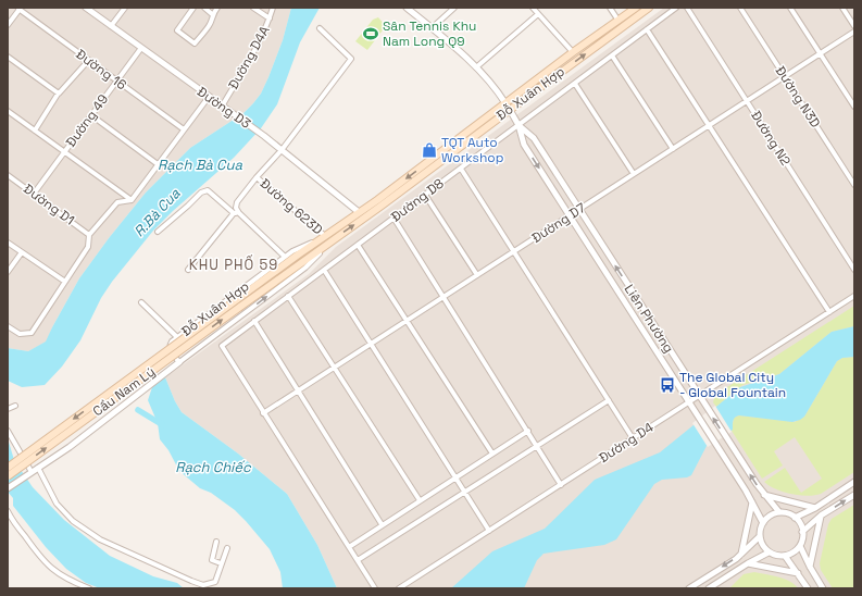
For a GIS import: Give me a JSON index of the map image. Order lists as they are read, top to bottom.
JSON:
{
  "streets": {
    "main road": ["Đỗ Xuân Hợp", "Cầu Nam Lý"],
    "street": [
      "Đường D4A",
      "Đường 16",
      "Đường N3D",
      "Đường D3",
      "Đường 49",
      "Đường N2",
      "Đường D8",
      "Đường D1",
      "Đường 623D",
      "Đường D7",
      "Liên Phường",
      "Đường D4"
    ]
  },
  "crossings": [
    ["Đường D4A", "Đường D3"],
    ["Đường 16", "Đường 49"],
    ["Đỗ Xuân Hợp", "Đường D3"],
    ["Đỗ Xuân Hợp", "Đường 623D"],
    ["Đỗ Xuân Hợp", "Liên Phường"],
    ["Đỗ Xuân Hợp", "Cầu Nam Lý"],
    ["Đường N3D", "Đường D7"],
    ["Đường D3", "Đường 49"],
    ["Đường 49", "Đường D1"],
    ["Đường N2", "Đường D7"],
    ["Đường D8", "Đường D7"],
    ["Đường D8", "Liên Phường"],
    ["Đường D7", "Liên Phường"],
    ["Liên Phường", "Đường D4"]
  ],
  "districts": ["KHU PHỐ 59"],
  "water": ["Rạch Bà Cua", "R.Bà Cua", "Rạch Chiếc"],
  "places": {
    "sports": ["Sân Tennis Khu Nam Long Q9"],
    "shop": ["TQT Auto Workshop"],
    "bus stop": ["The Global City - Global Fountain"]
  }
}
